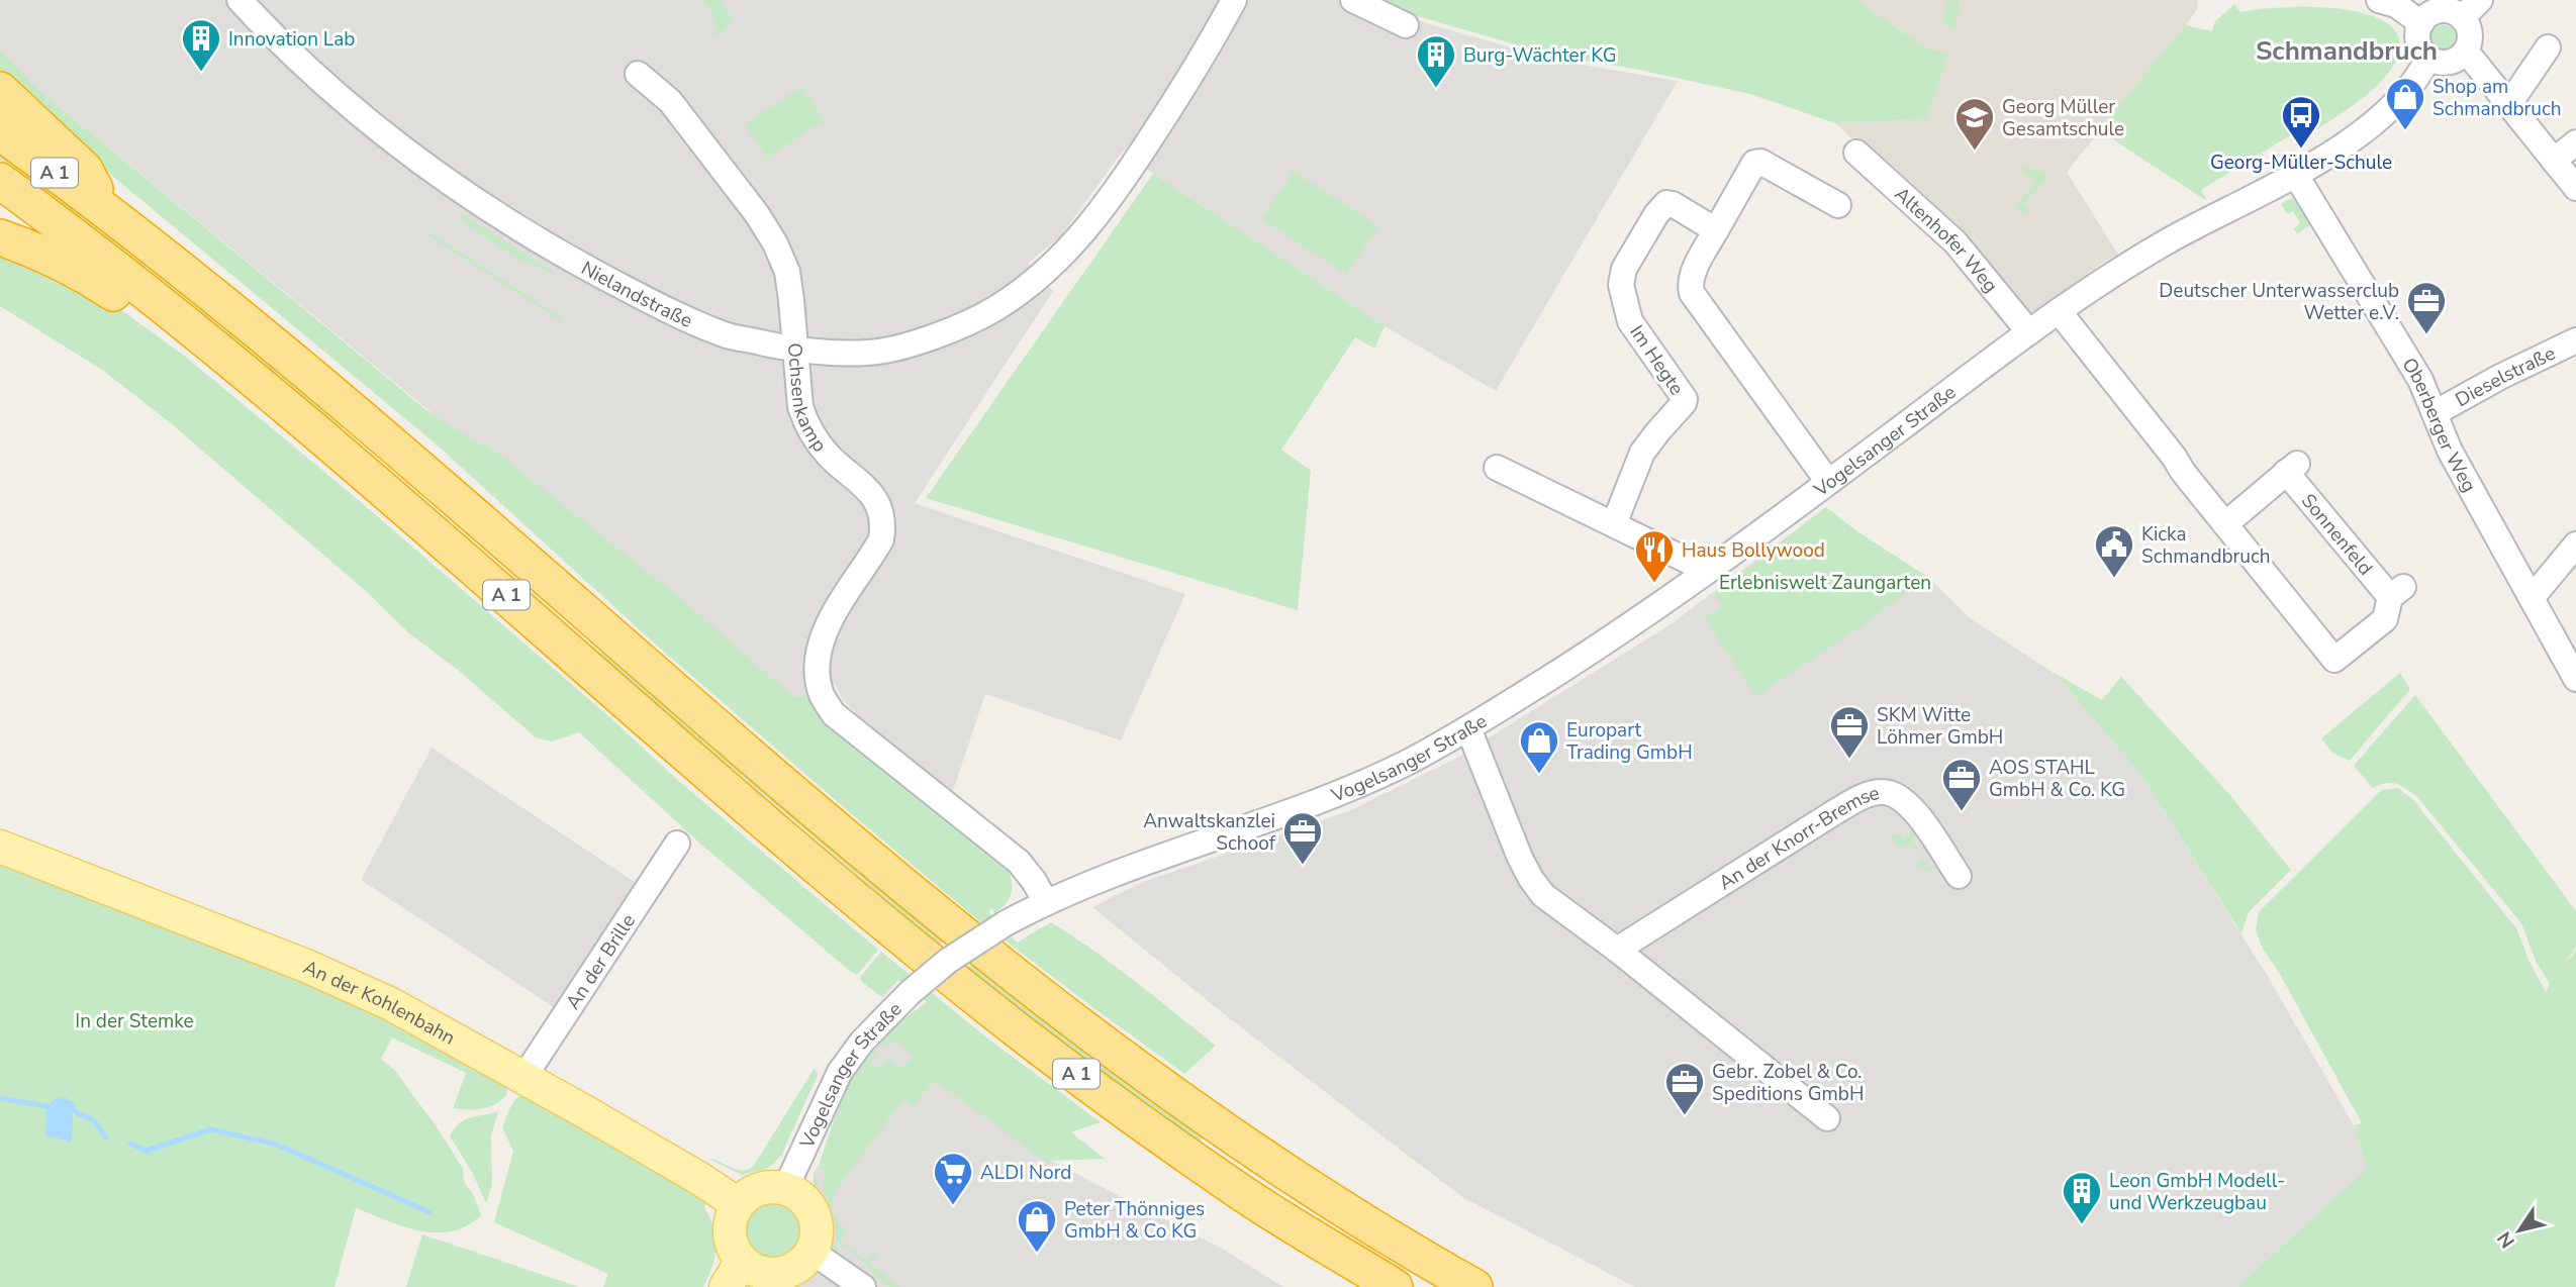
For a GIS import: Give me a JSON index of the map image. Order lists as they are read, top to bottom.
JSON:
{
  "streets": {
    "highway": ["A 1"],
    "main road": ["An der Kohlenbahn"],
    "street": [
      "Altenhofer Weg",
      "Nielandstraße",
      "Im Hegte",
      "Dieselstraße",
      "Ochsenkamp",
      "Oberberger Weg",
      "Vogelsanger Straße",
      "Sonnenfeld",
      "An der Knorr-Bremse",
      "An der Brille"
    ]
  },
  "crossings": [
    ["Altenhofer Weg", "Vogelsanger Straße"],
    ["Nielandstraße", "Ochsenkamp"],
    ["Dieselstraße", "Oberberger Weg"],
    ["Ochsenkamp", "Vogelsanger Straße"],
    ["Oberberger Weg", "Vogelsanger Straße"],
    ["Vogelsanger Straße", "Sonnenfeld"],
    ["Vogelsanger Straße", "An der Kohlenbahn"],
    ["An der Brille", "An der Kohlenbahn"]
  ],
  "districts": ["Schmandbruch"],
  "parks": ["Erlebniswelt Zaungarten", "In der Stemke"],
  "places": {
    "building": ["Innovation Lab", "Burg-Wächter KG", "Leon GmbH Modell- und Werkzeugbau"],
    "shop": ["Shop am Schmandbruch", "Europart Trading GmbH", "Peter Thönniges GmbH & Co KG"],
    "bus stop": ["Georg-Müller-Schule"],
    "school or university": ["Georg Müller Gesamtschule"],
    "office": [
      "Deutscher Unterwasserclub Wetter e.V.",
      "SKM Witte Löhmer GmbH",
      "AOS STAHL GmbH & Co. KG",
      "Anwaltskanzlei Schoof",
      "Gebr. Zobel & Co. Speditions GmbH"
    ],
    "public building": ["Kicka Schmandbruch"],
    "restaurant": ["Haus Bollywood"],
    "supermarket": ["ALDI Nord"]
  },
  "north": "bottom left"
}
